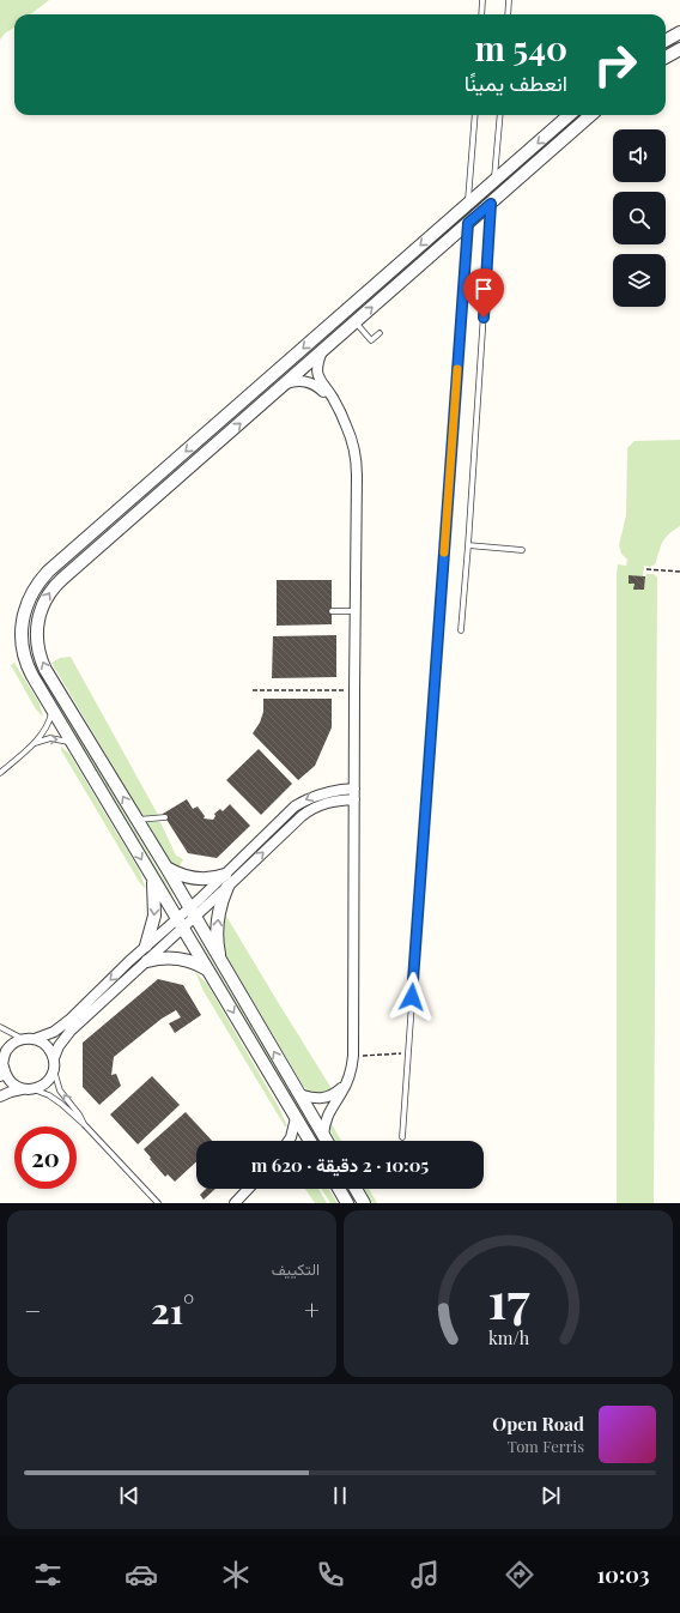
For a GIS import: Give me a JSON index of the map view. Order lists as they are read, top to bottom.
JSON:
{
  "page": {
    "turn": ["540 m", "انعطف يمينًا"],
    "limit": "20",
    "trip": "10:05 · 2 دقيقة · 620 m",
    "tile": "التكييف",
    "heat": ["−", "21°", "+"],
    "song": ["Open Road", "Tom Ferris"],
    "tabs": "10:03",
    "gauge": ["17", "km/h"]
  }
}
